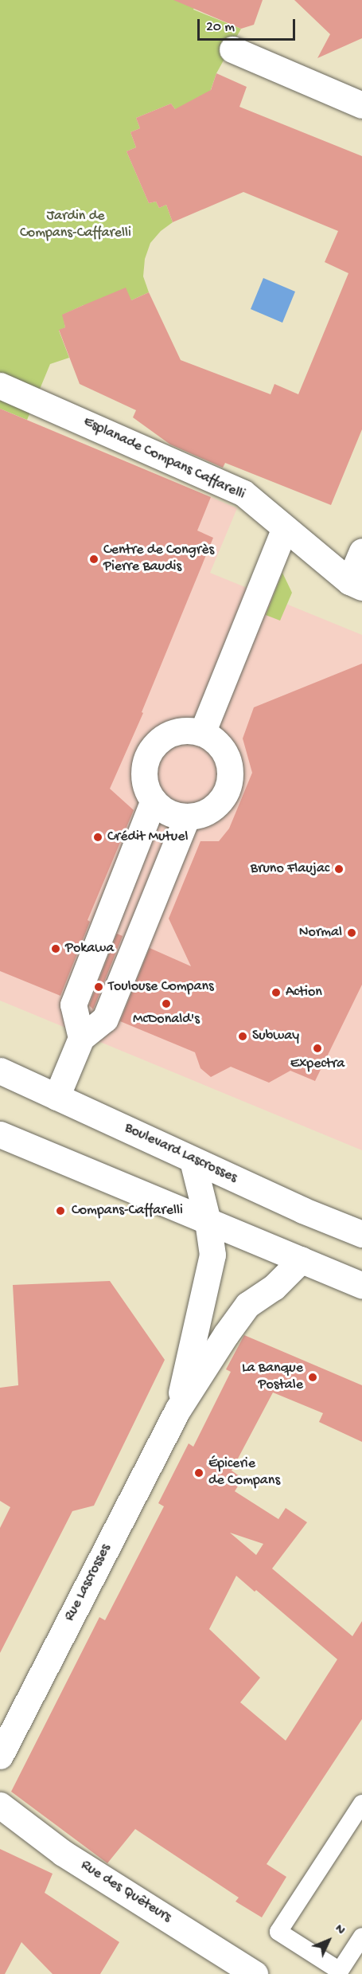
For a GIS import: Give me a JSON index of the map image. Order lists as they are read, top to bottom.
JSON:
{
  "streets": {
    "street": [
      "Esplanade Compans Caffarelli",
      "Boulevard Lascrosses",
      "Rue Lascrosses",
      "Rue des Quêteurs"
    ]
  },
  "crossings": [
    ["Boulevard Lascrosses", "Rue Lascrosses"]
  ],
  "parks": ["Jardin de Compans-Caffarelli"],
  "places": [
    "Centre de Congrès Pierre Baudis",
    "Crédit Mutuel",
    "Bruno Flaujac",
    "Normal",
    "Pokawa",
    "Toulouse Compans",
    "Action",
    "McDonald's",
    "Subway",
    "Expectra",
    "Compans-Caffarelli",
    "La Banque Postale",
    "Épicerie de Compans"
  ],
  "scale_bar": "20 m",
  "north": "top right"
}
